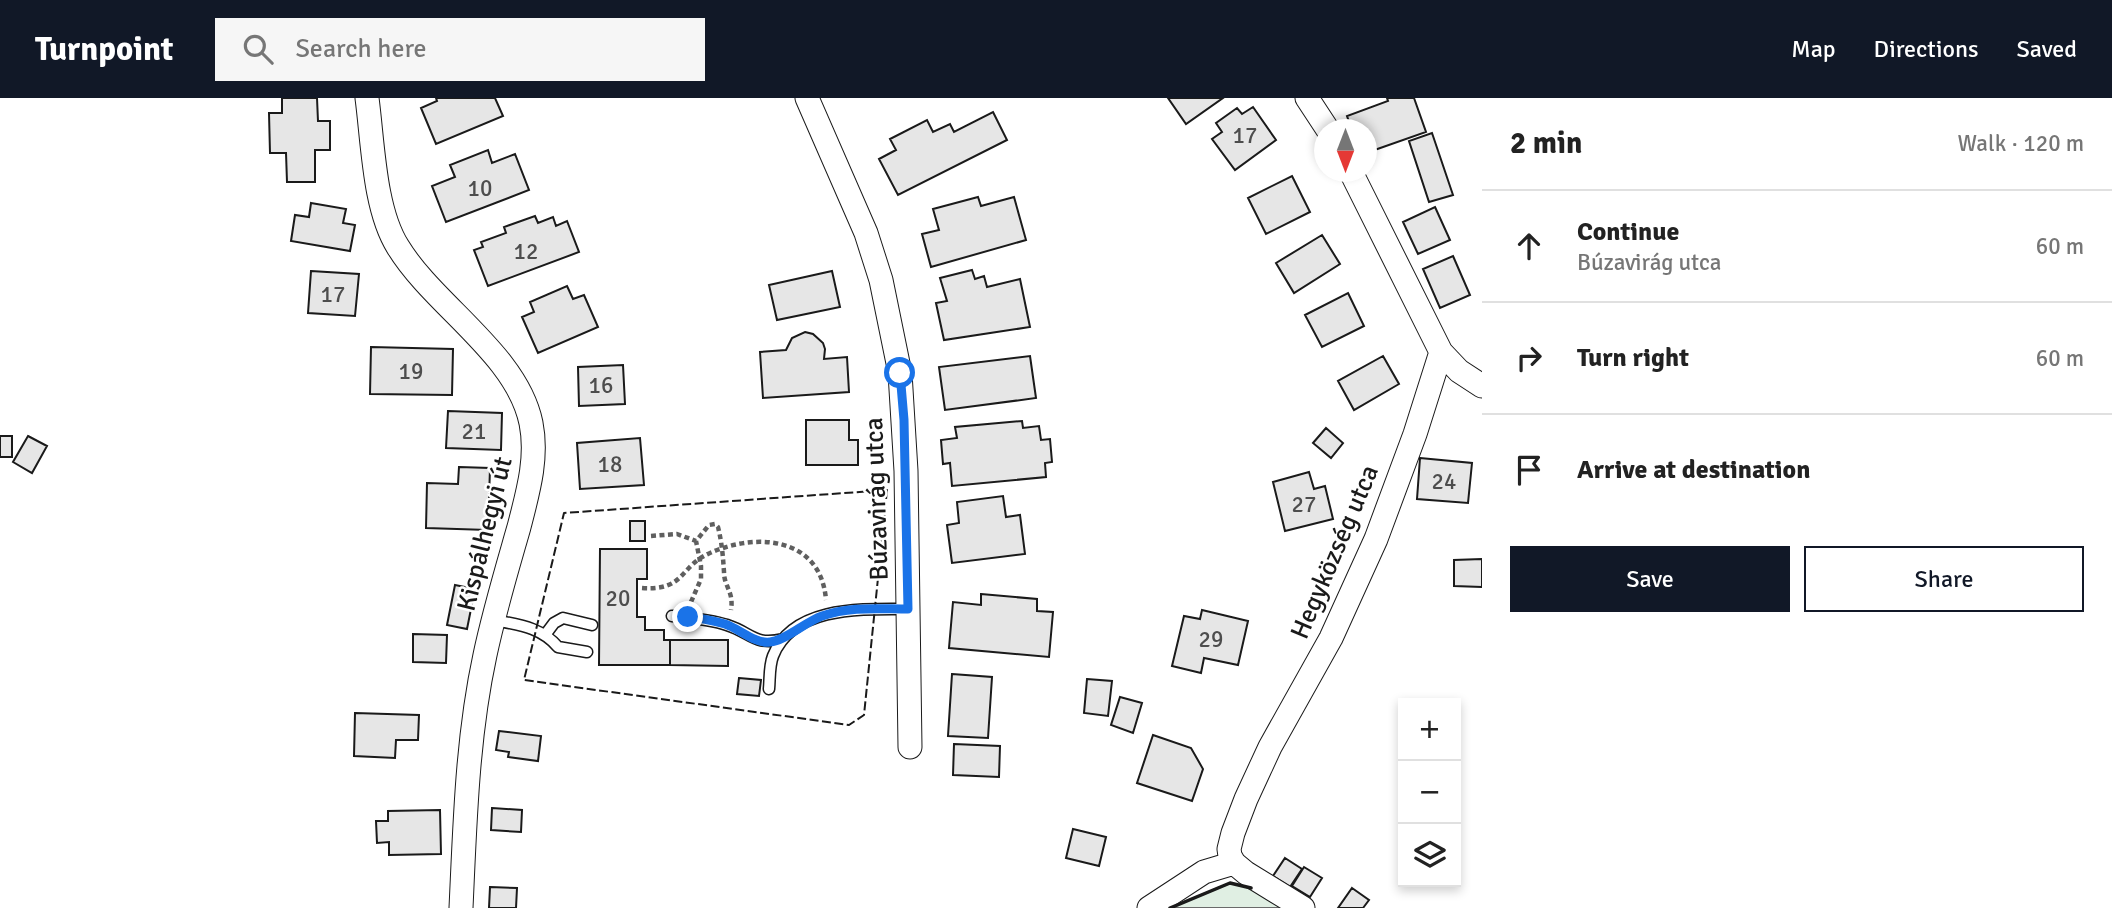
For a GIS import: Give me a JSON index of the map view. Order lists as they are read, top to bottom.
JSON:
{
  "streets": {
    "street": ["Búzavirág utca", "Kispálhegyi út", "Hegyközség utca"]
  },
  "house_numbers": [
    "17",
    "10",
    "12",
    "17",
    "19",
    "16",
    "21",
    "18",
    "24",
    "27",
    "20",
    "29"
  ],
  "north": "bottom",
  "page": {
    "header": "Turnpoint",
    "search": "Search here",
    "nav": ["Map", "Directions", "Saved"],
    "heading": ["2 min", "Walk · 120 m"],
    "list": [
      ["Continue", "Búzavirág utca", "60 m"],
      ["Turn right", "60 m"],
      "Arrive at destination"
    ],
    "buttons": ["Save", "Share"],
    "map_buttons": ["+", "−"]
  }
}
